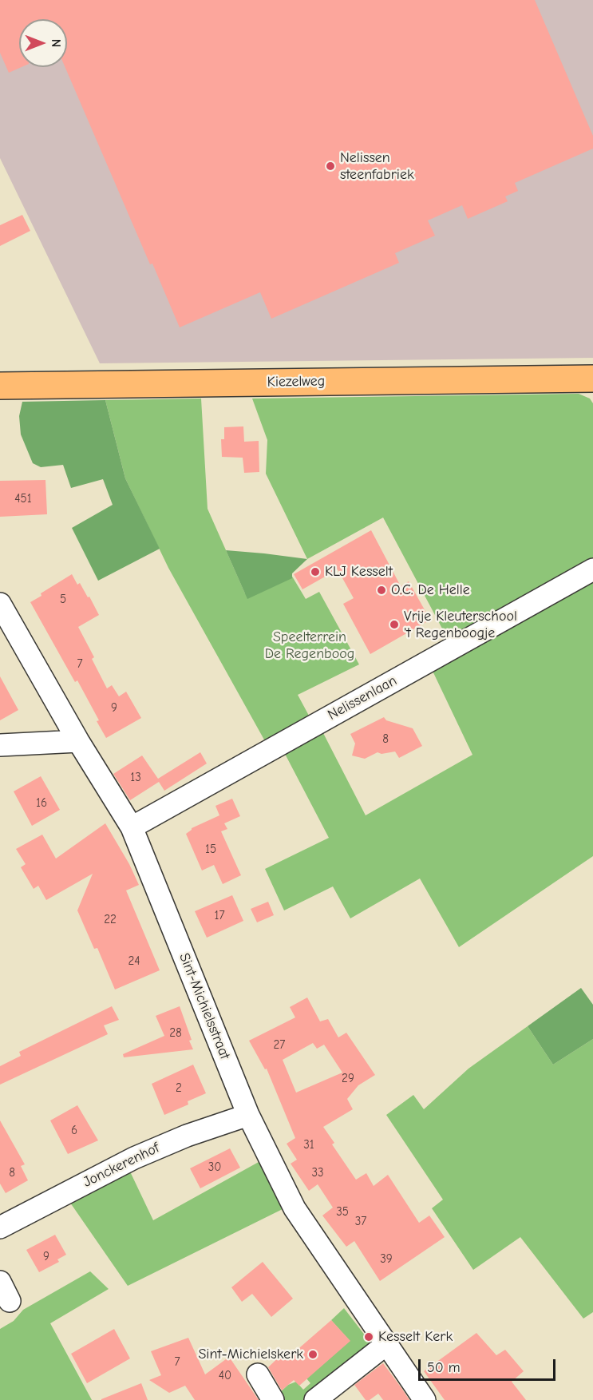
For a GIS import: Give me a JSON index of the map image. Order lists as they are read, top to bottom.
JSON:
{
  "streets": {
    "main road": ["Kiezelweg"],
    "street": ["Nelissenlaan", "Sint-Michielsstraat", "Jonckerenhof"]
  },
  "crossings": [
    ["Nelissenlaan", "Sint-Michielsstraat"],
    ["Sint-Michielsstraat", "Jonckerenhof"]
  ],
  "parks": ["Speelterrein De Regenboog"],
  "places": [
    "Nelissen steenfabriek",
    "KLJ Kesselt",
    "O.C. De Helle",
    "Vrije Kleuterschool 't Regenboogje",
    "Kesselt Kerk",
    "Sint-Michielskerk"
  ],
  "house_numbers": [
    "451",
    "5",
    "7",
    "9",
    "8",
    "13",
    "16",
    "15",
    "17",
    "22",
    "24",
    "28",
    "27",
    "29",
    "2",
    "6",
    "31",
    "30",
    "8",
    "33",
    "35",
    "37",
    "9",
    "39",
    "7",
    "40"
  ],
  "scale_bar": "50 m",
  "north": "right"
}
